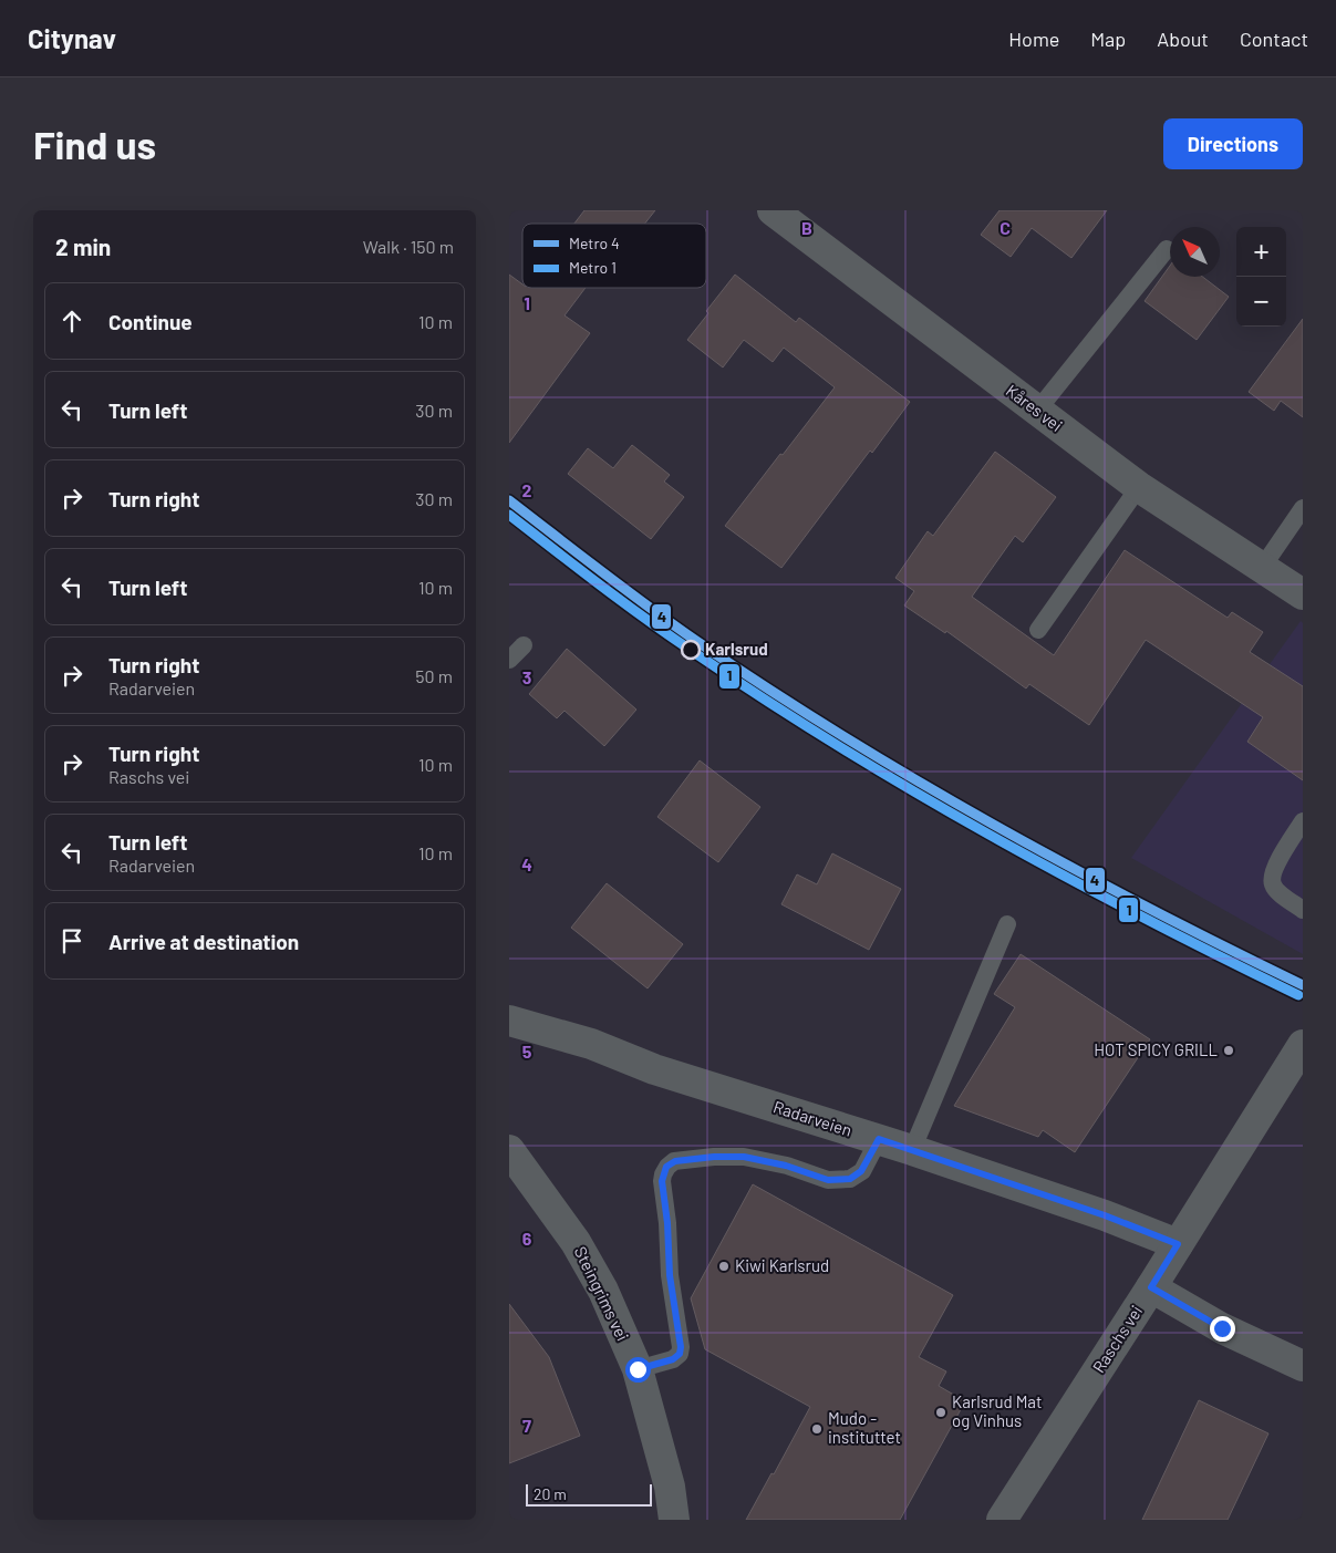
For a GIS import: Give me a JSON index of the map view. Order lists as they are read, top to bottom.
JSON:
{
  "streets": {
    "street": [
      "Kåres vei",
      "Radarveien",
      "Steingrims vei",
      "Raschs vei"
    ]
  },
  "crossings": [
    ["Radarveien", "Raschs vei"]
  ],
  "places": [
    "Karlsrud",
    "HOT SPICY GRILL",
    "Kiwi Karlsrud",
    "Karlsrud Mat og Vinhus",
    "Mudo - instituttet"
  ],
  "lines": ["metro line 4", "metro line 1"],
  "legend": ["Metro 4", "Metro 1"],
  "scale_bar": "20 m",
  "north": "top left",
  "page": {
    "header": "Citynav",
    "nav": [
      "Home",
      "Map",
      "About",
      "Contact"
    ],
    "buttons": "Directions",
    "title": "Find us",
    "heading": ["2 min", "Walk · 150 m"],
    "map_buttons": ["+", "−"],
    "list": [
      ["Continue", "10 m"],
      ["Turn left", "30 m"],
      ["Turn right", "30 m"],
      ["Turn left", "10 m"],
      ["Turn right", "Radarveien", "50 m"],
      ["Turn right", "Raschs vei", "10 m"],
      ["Turn left", "Radarveien", "10 m"],
      "Arrive at destination"
    ],
    "scale": "20 m"
  },
  "grid": {
    "columns": ["B", "C"],
    "rows": [
      "1",
      "2",
      "3",
      "4",
      "5",
      "6",
      "7"
    ]
  }
}
